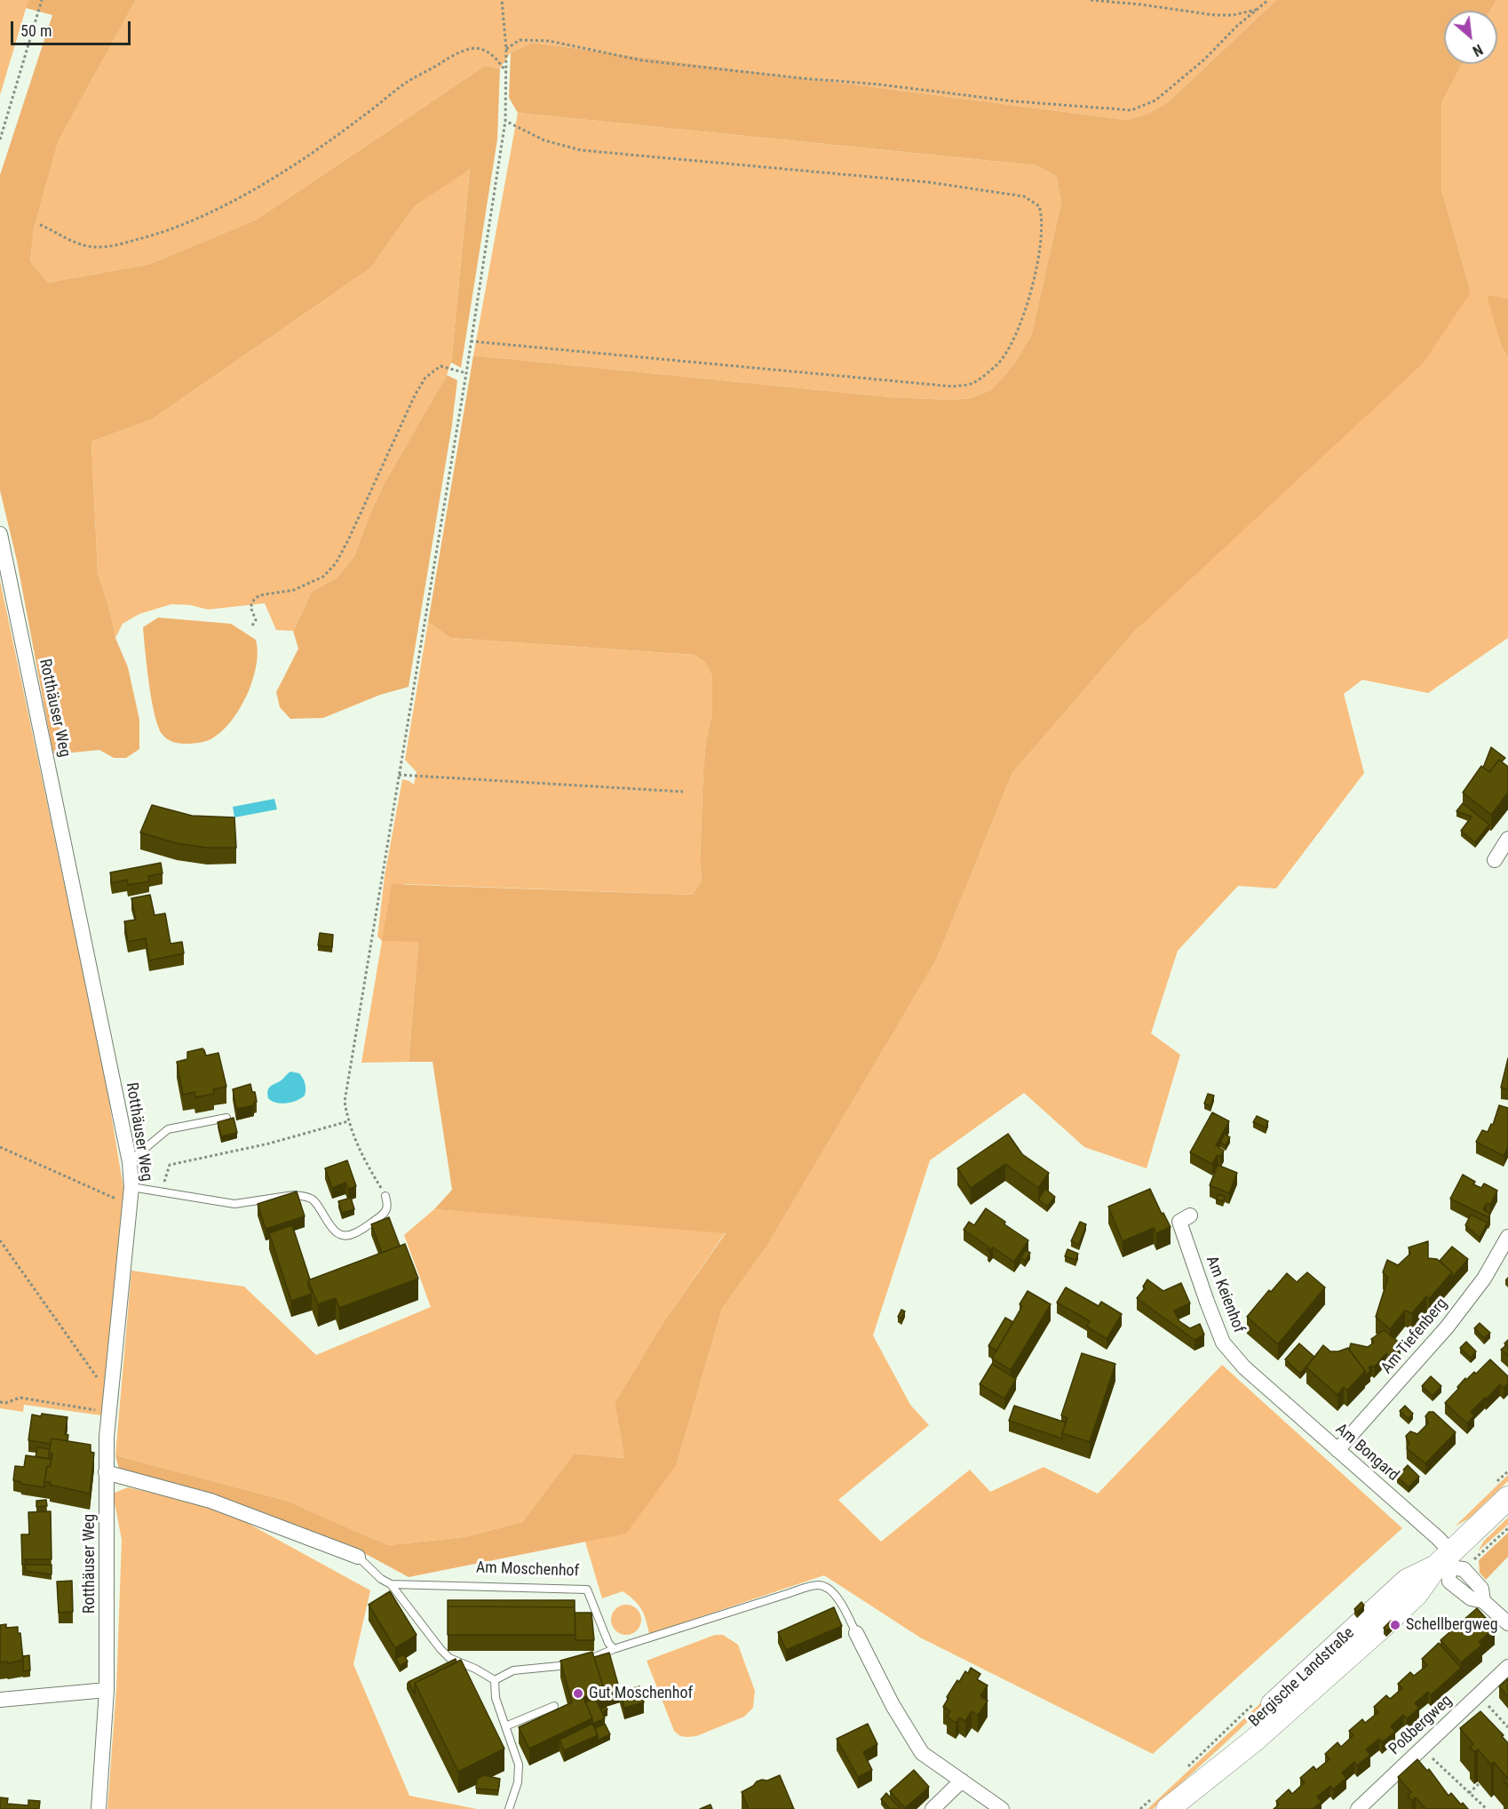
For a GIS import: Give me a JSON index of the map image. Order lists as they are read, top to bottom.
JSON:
{
  "streets": {
    "main road": ["Bergische Landstraße"],
    "street": [
      "Rotthäuser Weg",
      "Am Keienhof",
      "Am Tiefenberg",
      "Am Bongard",
      "Poßbergweg"
    ],
    "lane": ["Am Moschenhof"]
  },
  "crossings": [
    ["Am Keienhof", "Am Bongard"],
    ["Am Tiefenberg", "Am Bongard"],
    ["Am Bongard", "Bergische Landstraße"]
  ],
  "places": ["Schellbergweg", "Gut Moschenhof"],
  "scale_bar": "50 m",
  "north": "bottom right"
}
